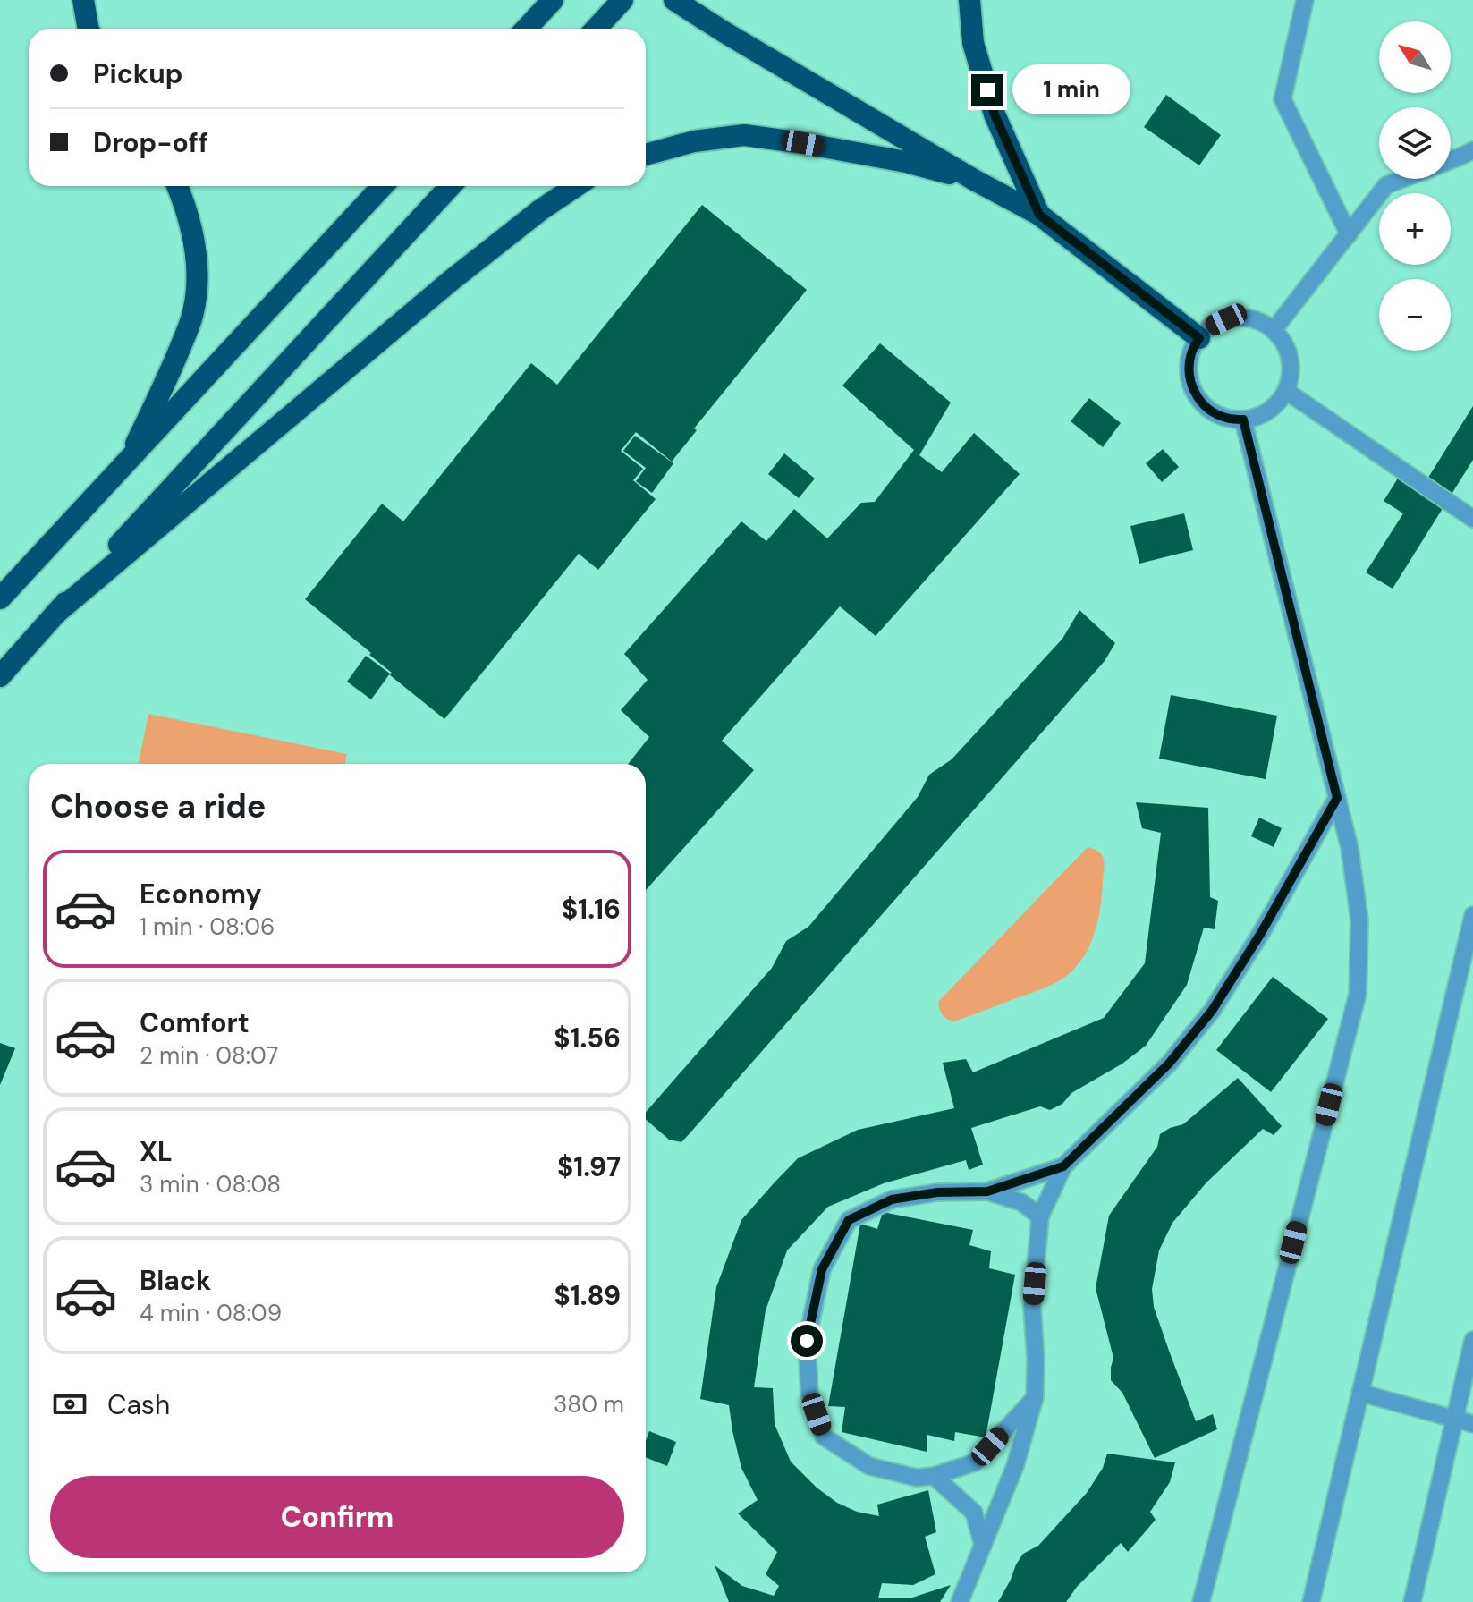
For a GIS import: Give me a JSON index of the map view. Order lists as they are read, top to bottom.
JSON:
{
  "north": "top left",
  "page": {
    "map_buttons": ["+", "−"],
    "banner": ["Pickup", "Drop-off"],
    "bubble": "1 min",
    "heading": "Choose a ride",
    "list": [
      {
        "name": "Economy",
        "note": "1 min · 08:06",
        "value": "$1.16"
      },
      {
        "name": "Comfort",
        "note": "2 min · 08:07",
        "value": "$1.56"
      },
      {
        "name": "XL",
        "note": "3 min · 08:08",
        "value": "$1.97"
      },
      {
        "name": "Black",
        "note": "4 min · 08:09",
        "value": "$1.89"
      }
    ],
    "pay": ["Cash", "380 m"],
    "buttons": "Confirm"
  }
}
